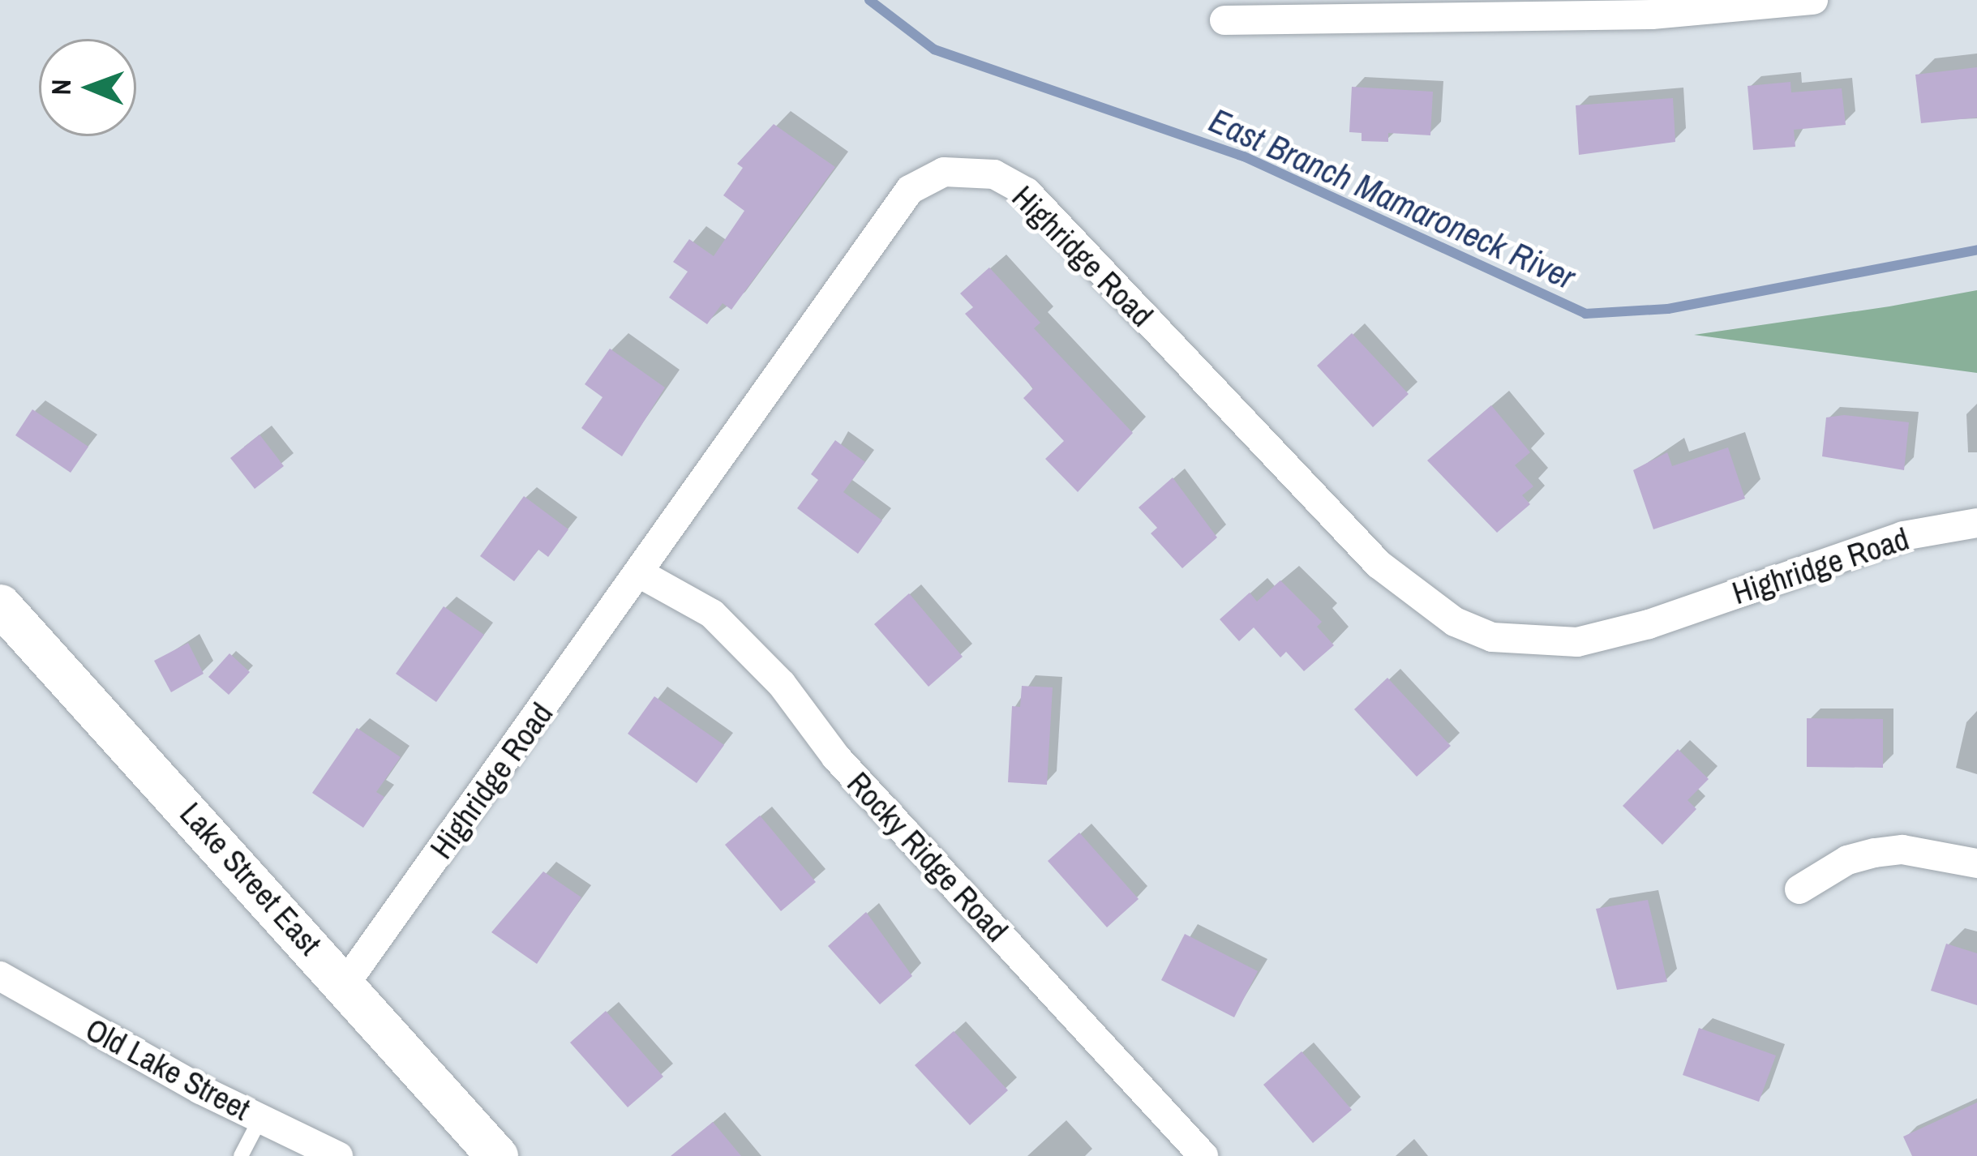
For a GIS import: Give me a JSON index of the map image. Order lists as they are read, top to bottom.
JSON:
{
  "streets": {
    "main road": ["Lake Street East"],
    "street": ["Highridge Road", "Rocky Ridge Road", "Old Lake Street"]
  },
  "crossings": [
    ["Highridge Road", "Rocky Ridge Road"],
    ["Highridge Road", "Lake Street East"]
  ],
  "water": ["East Branch Mamaroneck River"],
  "north": "left"
}
